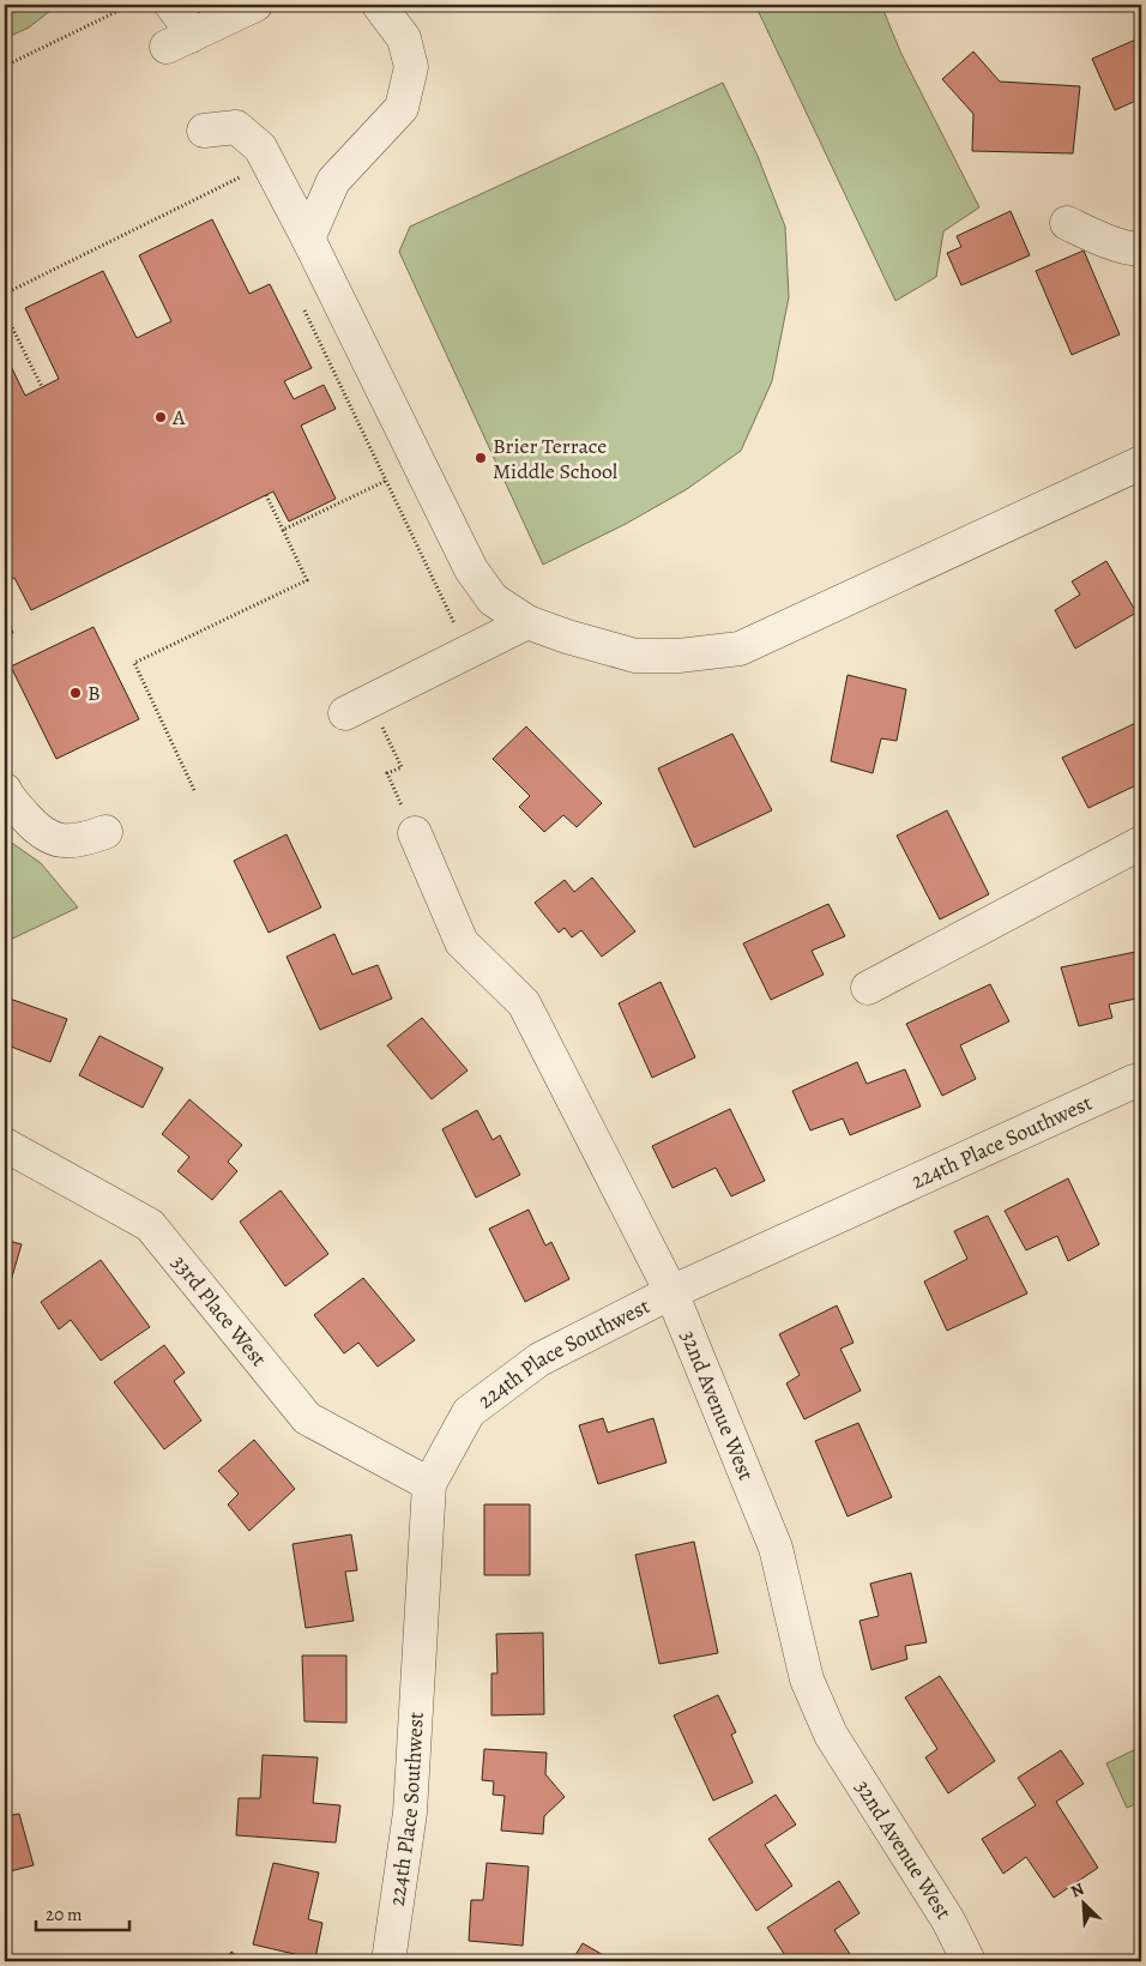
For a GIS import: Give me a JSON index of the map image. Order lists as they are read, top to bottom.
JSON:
{
  "streets": {
    "street": ["224th Place Southwest", "33rd Place West", "32nd Avenue West"]
  },
  "crossings": [
    ["224th Place Southwest", "33rd Place West"],
    ["224th Place Southwest", "32nd Avenue West"]
  ],
  "places": ["A", "Brier Terrace Middle School", "B"],
  "scale_bar": "20 m",
  "north": "top left"
}
